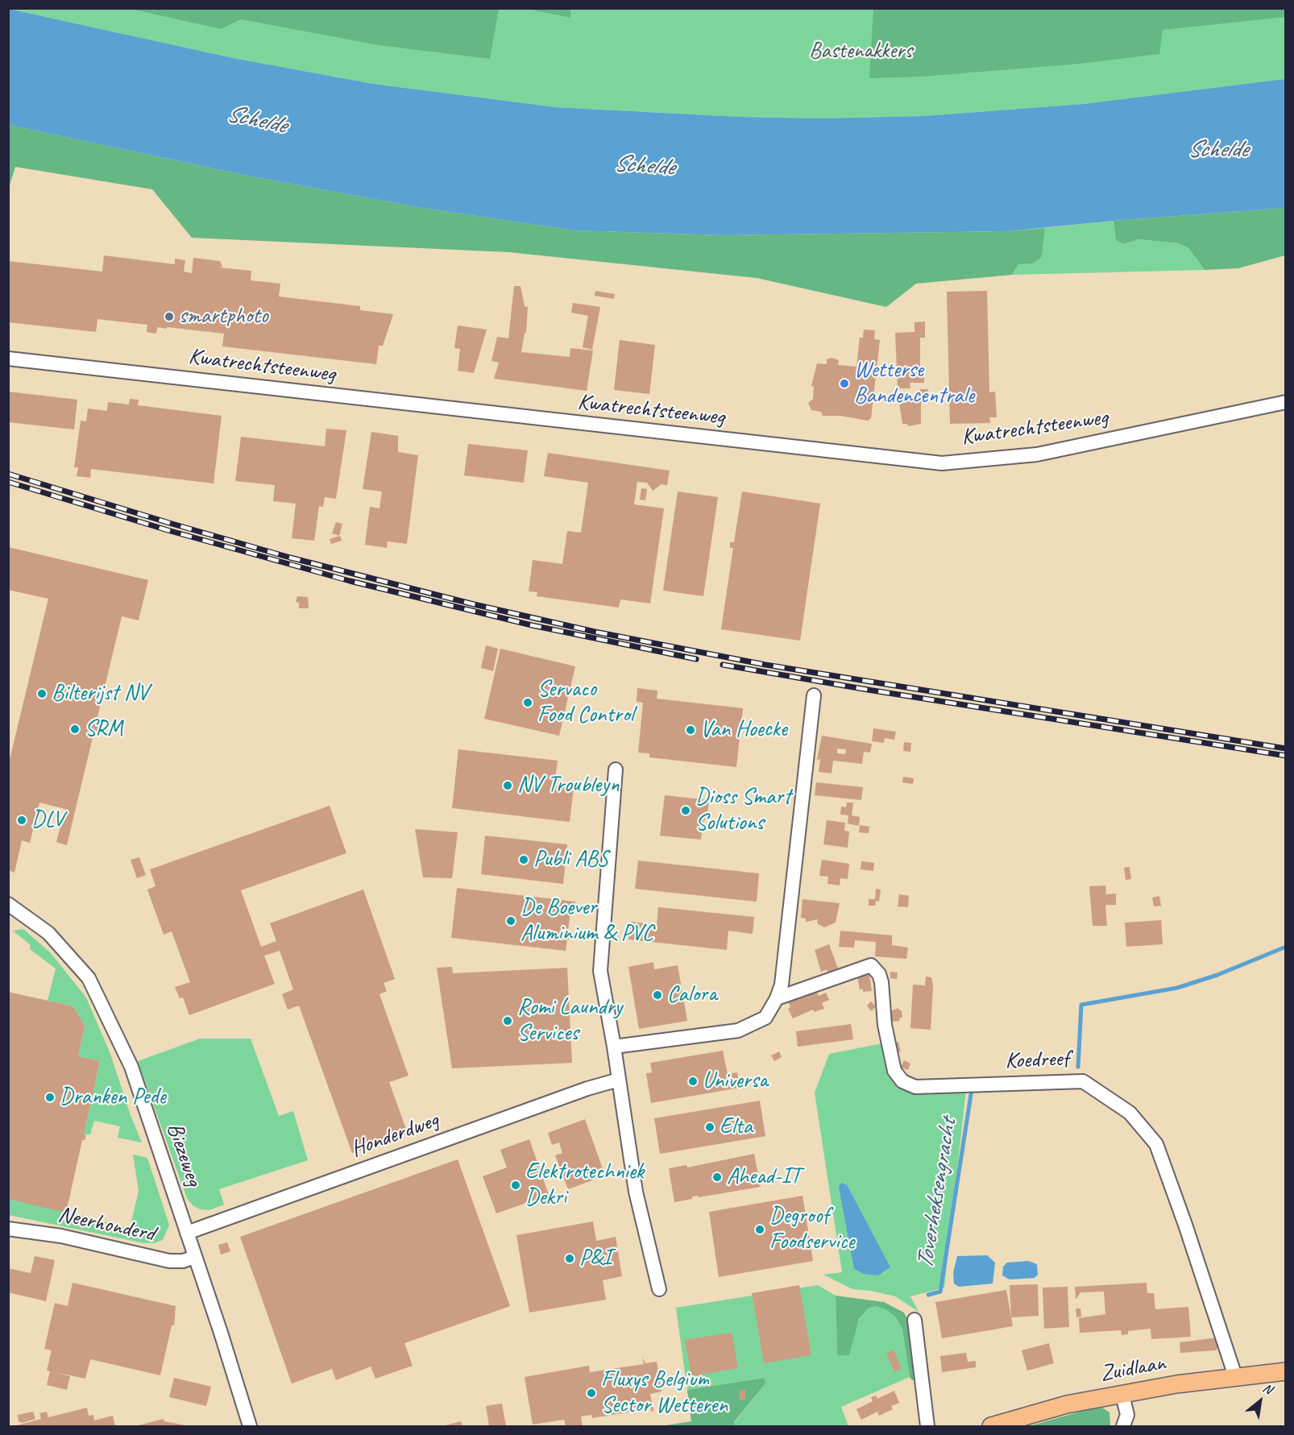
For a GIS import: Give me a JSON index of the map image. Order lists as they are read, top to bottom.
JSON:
{
  "streets": {
    "main road": ["Zuidlaan"],
    "street": [
      "Kwatrechtsteenweg",
      "Koedreef",
      "Honderdweg",
      "Biezeweg",
      "Neerhonderd"
    ]
  },
  "crossings": [
    ["Koedreef", "Zuidlaan"],
    ["Honderdweg", "Biezeweg"],
    ["Biezeweg", "Neerhonderd"]
  ],
  "water": ["Schelde", "Toverheksengracht"],
  "parks": ["Bastenakkers"],
  "places": [
    "smartphoto",
    "Wetterse Bandencentrale",
    "Bilterijst NV",
    "Servaco Food Control",
    "SRM",
    "Van Hoecke",
    "NV Troubleyn",
    "Dioss Smart Solutions",
    "DLV",
    "Publi ABS",
    "De Boever Aluminium & PVC",
    "Calora",
    "Romi Laundry Services",
    "Universa",
    "Dranken Pede",
    "Elta",
    "Ahead-IT",
    "Elektrotechniek Dekri",
    "Degroof Foodservice",
    "P&I",
    "Fluxys Belgium Sector Wetteren"
  ],
  "north": "top right"
}
